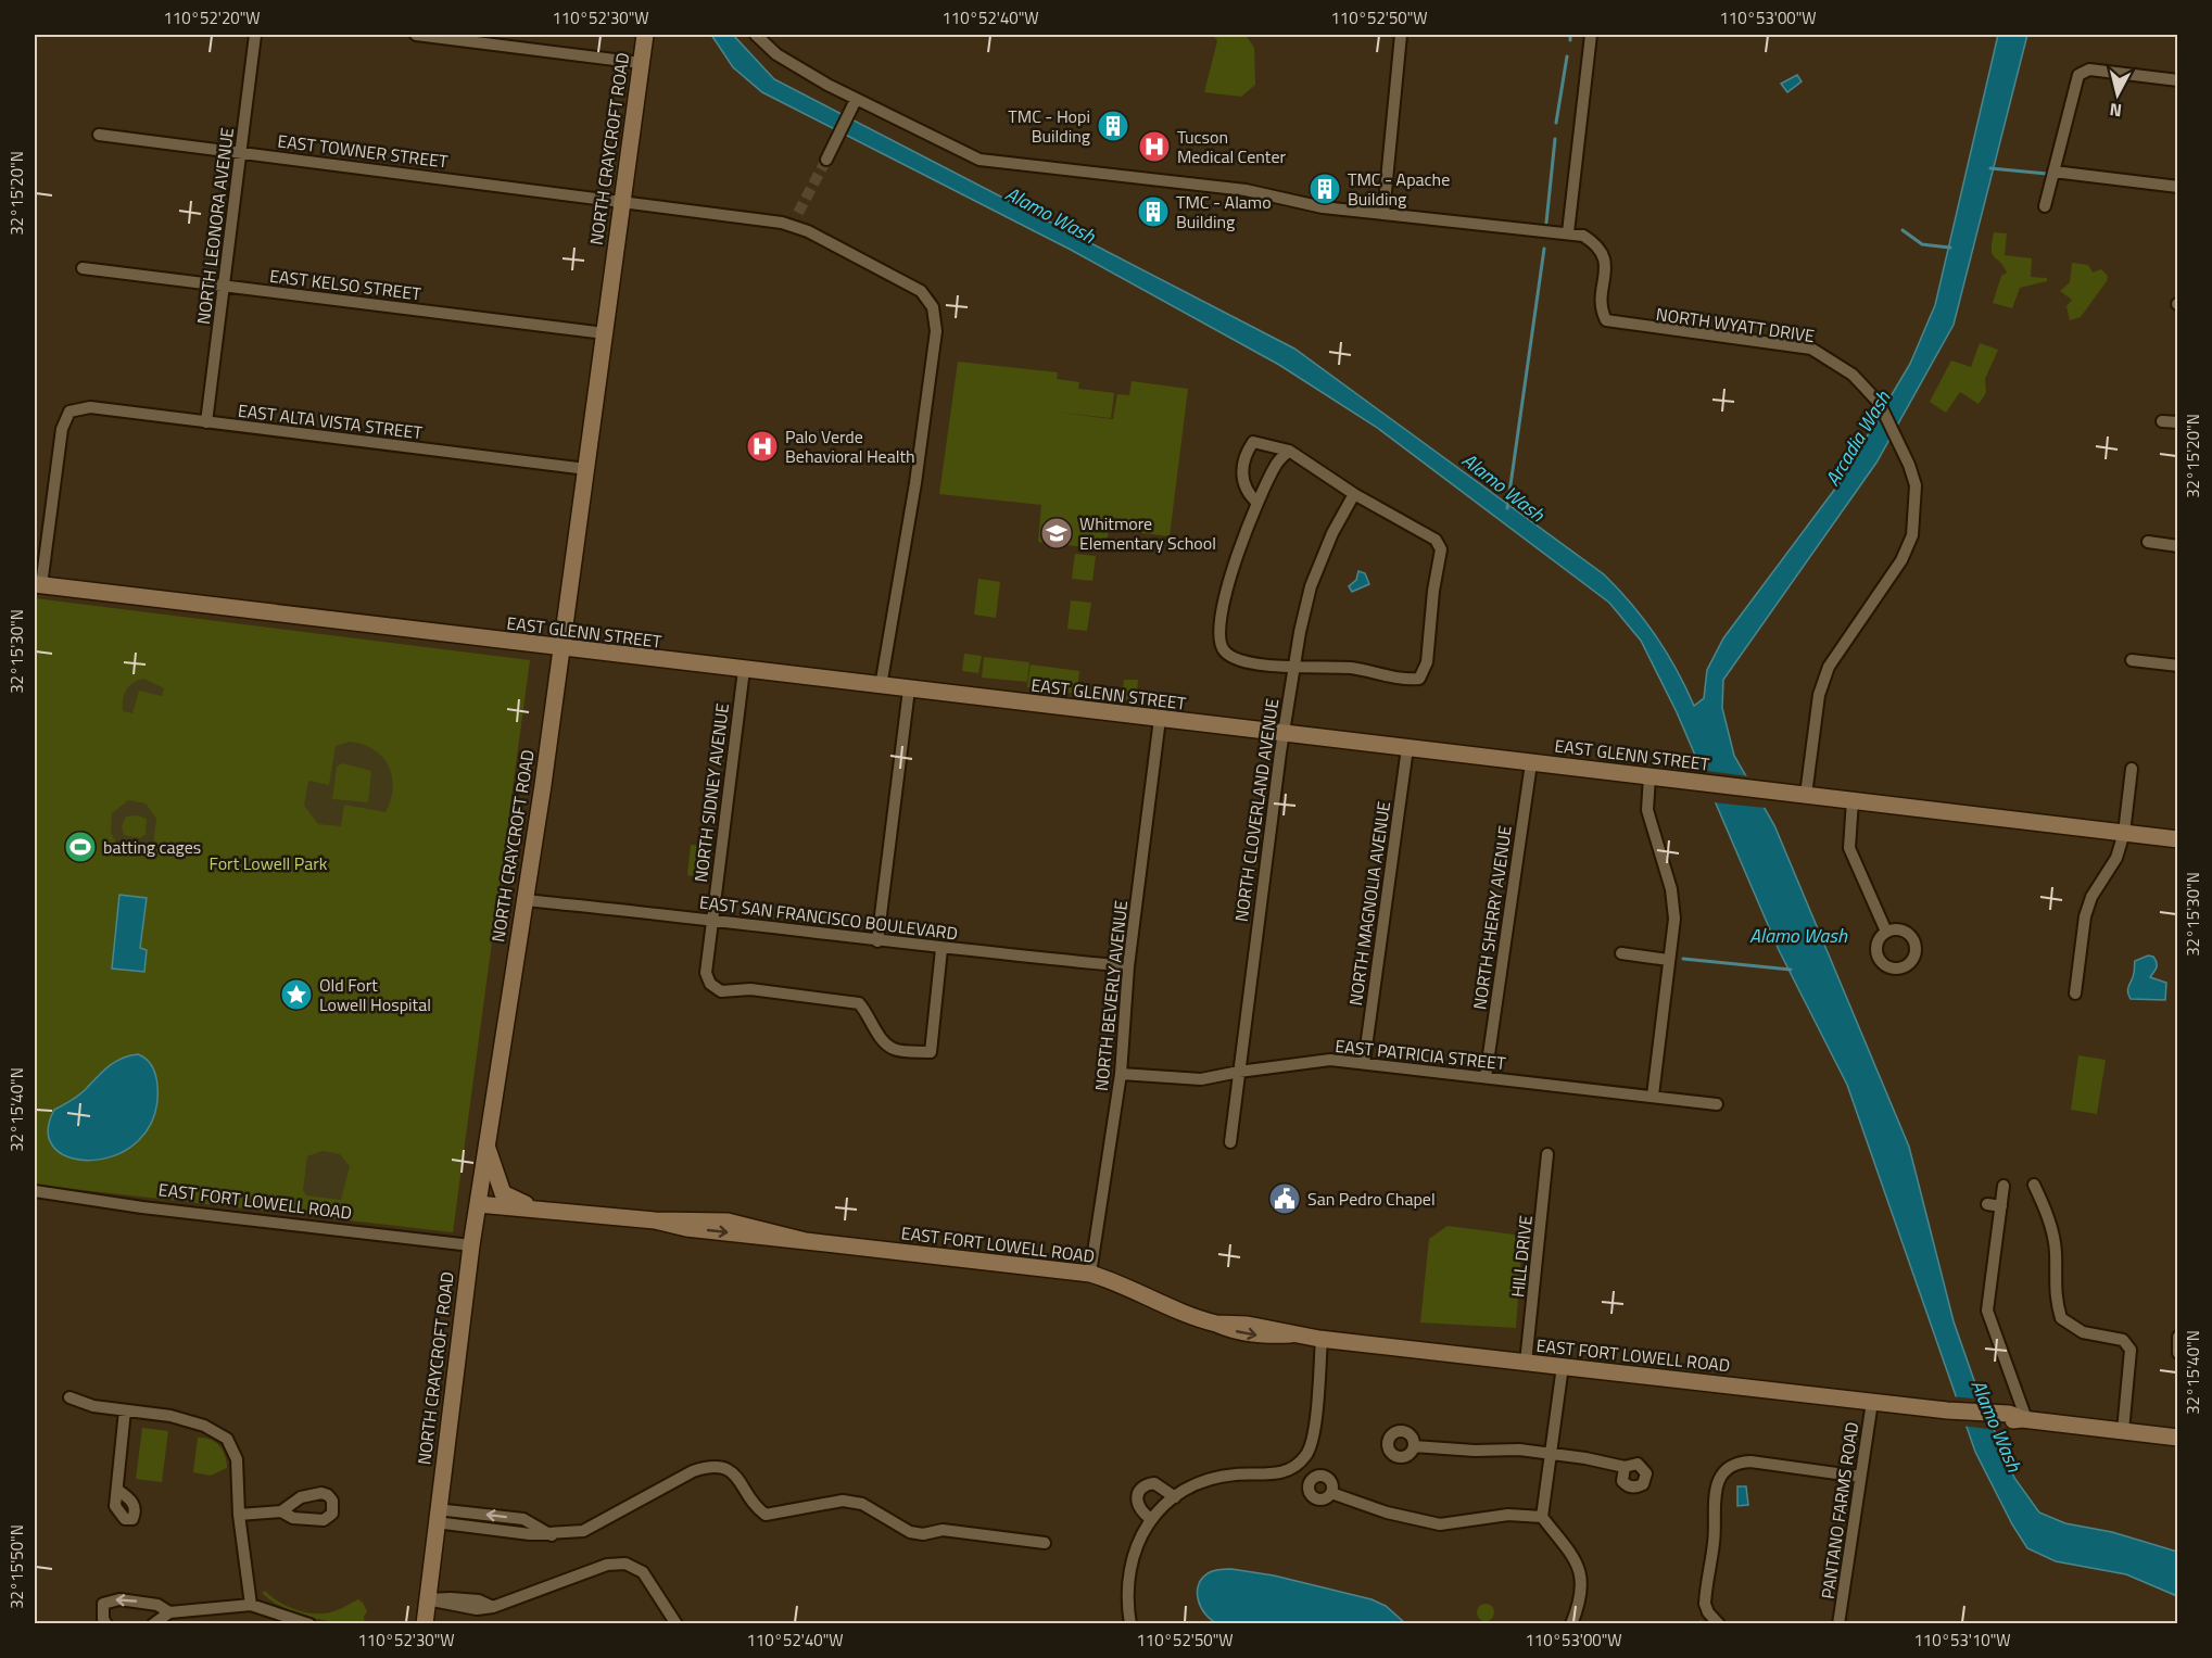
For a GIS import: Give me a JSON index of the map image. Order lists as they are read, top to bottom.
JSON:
{
  "streets": {
    "street": [
      "NORTH CRAYCROFT ROAD",
      "EAST TOWNER STREET",
      "NORTH LEONORA AVENUE",
      "EAST KELSO STREET",
      "NORTH WYATT DRIVE",
      "EAST ALTA VISTA STREET",
      "EAST GLENN STREET",
      "NORTH SIDNEY AVENUE",
      "NORTH CLOVERLAND AVENUE",
      "NORTH MAGNOLIA AVENUE",
      "EAST SAN FRANCISCO BOULEVARD",
      "NORTH SHERRY AVENUE",
      "NORTH BEVERLY AVENUE",
      "EAST PATRICIA STREET",
      "EAST FORT LOWELL ROAD",
      "HILL DRIVE",
      "PANTANO FARMS ROAD"
    ]
  },
  "crossings": [
    ["NORTH CRAYCROFT ROAD", "EAST TOWNER STREET"],
    ["NORTH CRAYCROFT ROAD", "EAST KELSO STREET"],
    ["NORTH CRAYCROFT ROAD", "EAST ALTA VISTA STREET"],
    ["NORTH CRAYCROFT ROAD", "EAST GLENN STREET"],
    ["NORTH CRAYCROFT ROAD", "EAST SAN FRANCISCO BOULEVARD"],
    ["NORTH CRAYCROFT ROAD", "EAST FORT LOWELL ROAD"],
    ["EAST TOWNER STREET", "NORTH LEONORA AVENUE"],
    ["EAST TOWNER STREET", "EAST GLENN STREET"],
    ["NORTH LEONORA AVENUE", "EAST KELSO STREET"],
    ["NORTH LEONORA AVENUE", "EAST ALTA VISTA STREET"],
    ["NORTH WYATT DRIVE", "EAST GLENN STREET"],
    ["EAST ALTA VISTA STREET", "EAST GLENN STREET"],
    ["EAST GLENN STREET", "NORTH SIDNEY AVENUE"],
    ["EAST GLENN STREET", "NORTH CLOVERLAND AVENUE"],
    ["EAST GLENN STREET", "NORTH MAGNOLIA AVENUE"],
    ["EAST GLENN STREET", "NORTH SHERRY AVENUE"],
    ["EAST GLENN STREET", "NORTH BEVERLY AVENUE"],
    ["NORTH SIDNEY AVENUE", "EAST SAN FRANCISCO BOULEVARD"],
    ["NORTH CLOVERLAND AVENUE", "EAST PATRICIA STREET"],
    ["NORTH MAGNOLIA AVENUE", "EAST PATRICIA STREET"],
    ["EAST SAN FRANCISCO BOULEVARD", "NORTH BEVERLY AVENUE"],
    ["NORTH SHERRY AVENUE", "EAST PATRICIA STREET"],
    ["NORTH BEVERLY AVENUE", "EAST PATRICIA STREET"],
    ["NORTH BEVERLY AVENUE", "EAST FORT LOWELL ROAD"],
    ["EAST FORT LOWELL ROAD", "HILL DRIVE"],
    ["EAST FORT LOWELL ROAD", "PANTANO FARMS ROAD"]
  ],
  "water": ["Alamo Wash", "Arcadia Wash"],
  "parks": ["Fort Lowell Park"],
  "places": {
    "building": ["TMC - Hopi Building", "TMC - Apache Building", "TMC - Alamo Building"],
    "hospital": ["Tucson Medical Center", "Palo Verde Behavioral Health"],
    "school or university": ["Whitmore Elementary School"],
    "sports": ["batting cages"],
    "place": ["Old Fort Lowell Hospital"],
    "public building": ["San Pedro Chapel"]
  },
  "north": "bottom",
  "coordinates": [
    "110°52'20\"W",
    "110°52'30\"W",
    "110°52'40\"W",
    "110°52'50\"W",
    "110°53'00\"W",
    "32°15'20\"N",
    "32°15'30\"N",
    "32°15'40\"N",
    "32°15'50\"N",
    "110°53'10\"W"
  ]
}
